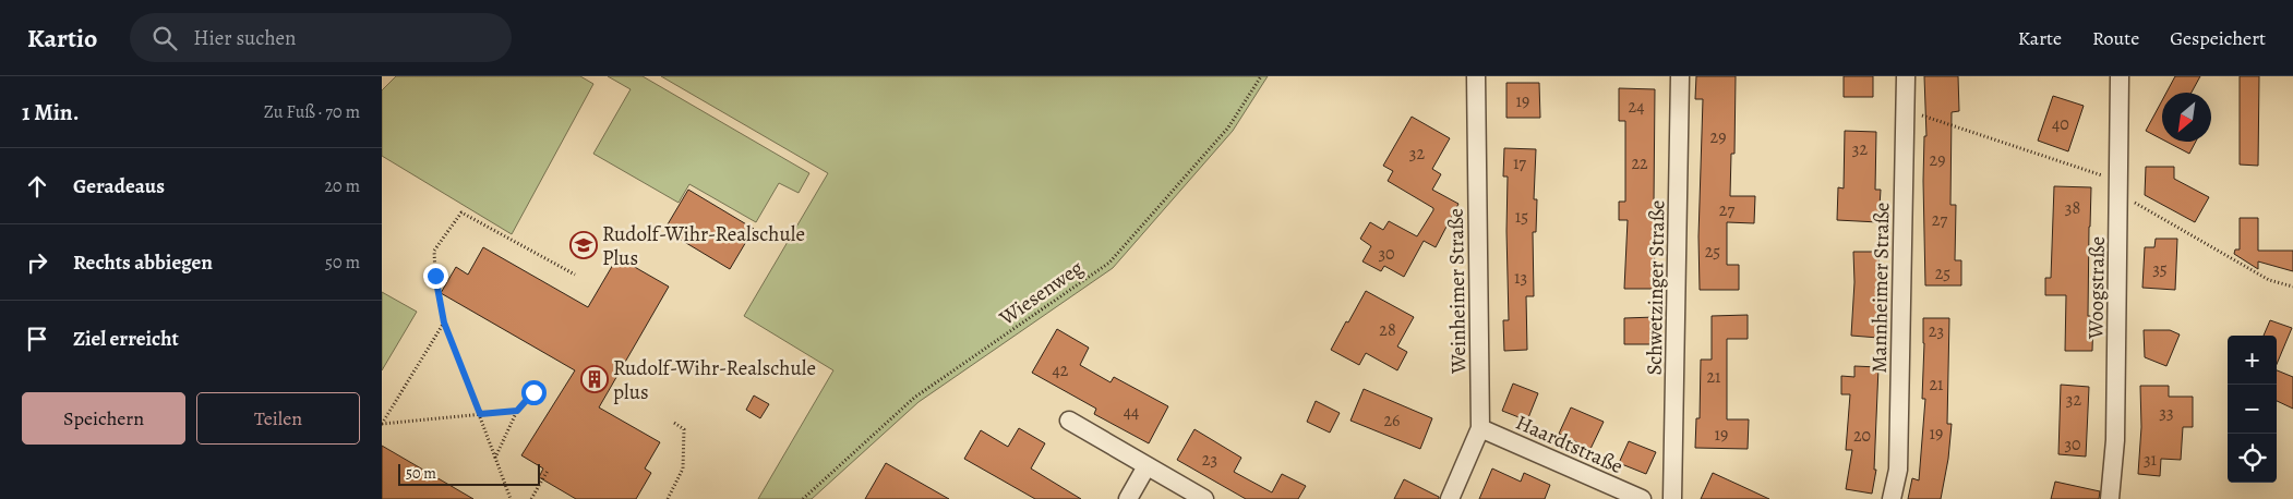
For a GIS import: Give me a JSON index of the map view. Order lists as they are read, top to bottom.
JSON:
{
  "streets": {
    "street": [
      "Schwetzinger Straße",
      "Mannheimer Straße",
      "Woogstraße",
      "Weinheimer Straße",
      "Haardtstraße"
    ],
    "path": ["Wiesenweg"]
  },
  "crossings": [
    ["Weinheimer Straße", "Haardtstraße"]
  ],
  "places": {
    "school or university": ["Rudolf-Wihr-Realschule Plus"],
    "building": ["Rudolf-Wihr-Realschule plus"]
  },
  "house_numbers": [
    "19",
    "24",
    "40",
    "29",
    "32",
    "32",
    "29",
    "17",
    "22",
    "38",
    "27",
    "15",
    "27",
    "25",
    "30",
    "35",
    "25",
    "13",
    "28",
    "23",
    "42",
    "21",
    "21",
    "32",
    "44",
    "33",
    "26",
    "19",
    "19",
    "20",
    "30",
    "23",
    "31"
  ],
  "scale_bar": "50 m",
  "north": "bottom left",
  "page": {
    "header": "Kartio",
    "search": "Hier suchen",
    "nav": ["Karte", "Route", "Gespeichert"],
    "heading": ["1 Min.", "Zu Fuß · 70 m"],
    "list": [
      ["Geradeaus", "20 m"],
      ["Rechts abbiegen", "50 m"],
      "Ziel erreicht"
    ],
    "map_buttons": ["+", "−"],
    "buttons": ["Speichern", "Teilen"],
    "scale": "50 m"
  }
}
